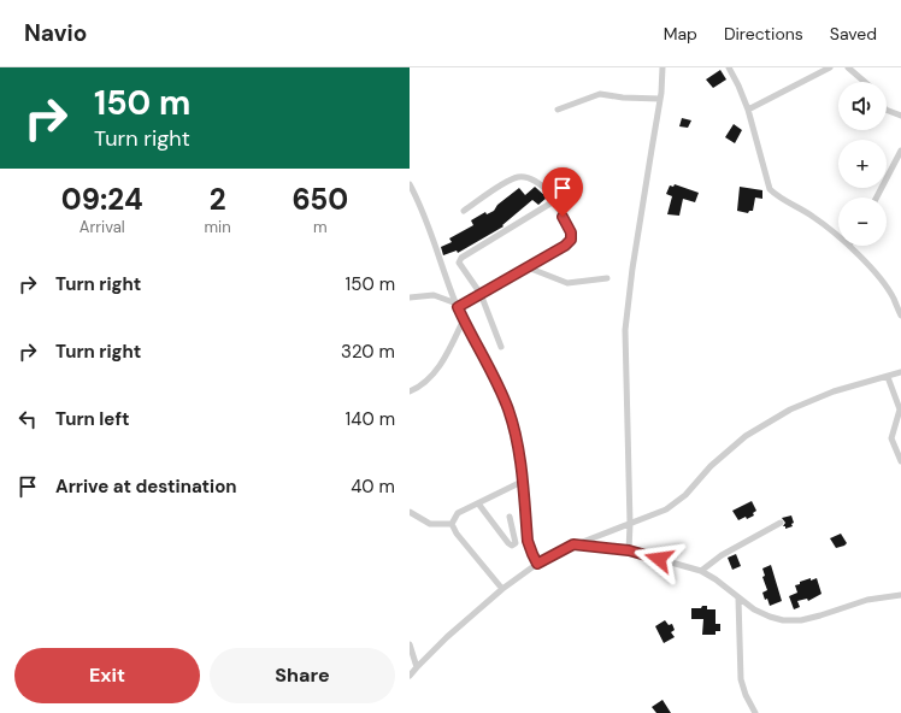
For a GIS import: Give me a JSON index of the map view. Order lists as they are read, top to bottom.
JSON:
{
  "page": {
    "header": "Navio",
    "nav": ["Map", "Directions", "Saved"],
    "turn": ["150 m", "Turn right"],
    "map_buttons": ["+", "−"],
    "eta": [
      "09:24",
      "Arrival",
      "2",
      "min",
      "650",
      "m"
    ],
    "list": [
      {
        "name": "Turn right",
        "value": "150 m"
      },
      {
        "name": "Turn right",
        "value": "320 m"
      },
      {
        "name": "Turn left",
        "value": "140 m"
      },
      {
        "name": "Arrive at destination",
        "value": "40 m"
      }
    ],
    "buttons": ["Exit", "Share"]
  }
}
